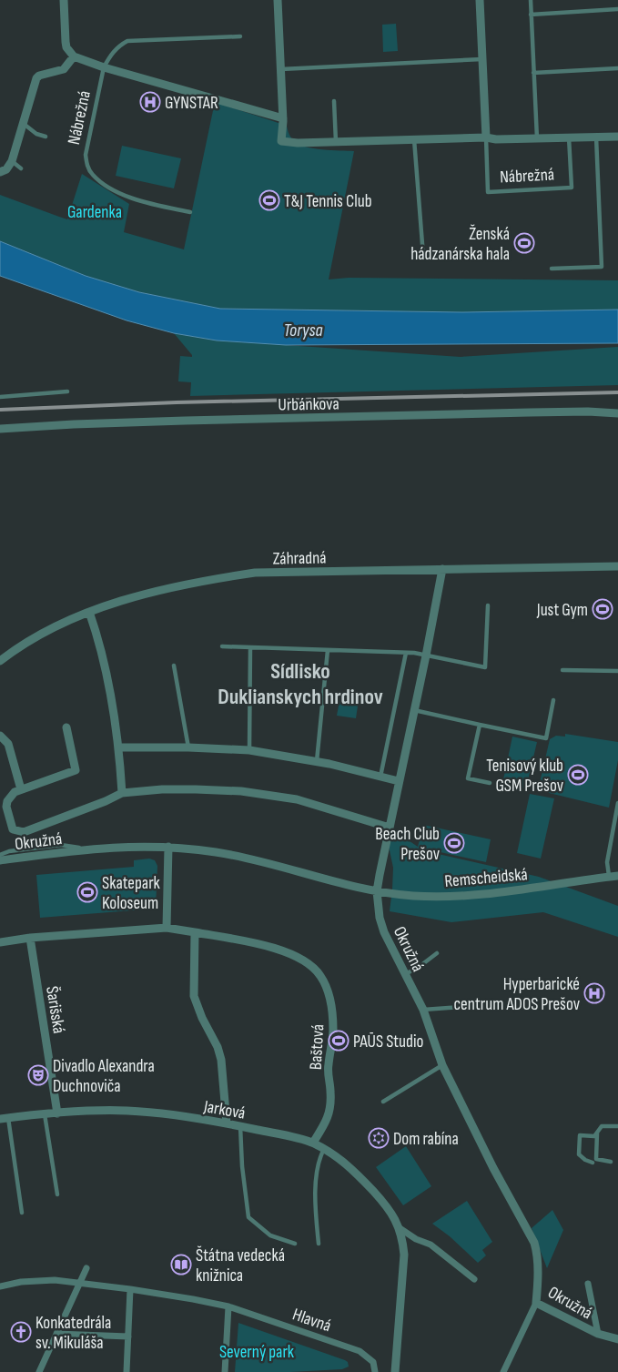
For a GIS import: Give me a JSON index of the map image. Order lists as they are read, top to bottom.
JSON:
{
  "streets": {
    "street": [
      "Nábrežná",
      "Urbánkova",
      "Záhradná",
      "Okružná",
      "Remscheidská",
      "Šarišská",
      "Baštová",
      "Jarková",
      "Hlavná"
    ]
  },
  "crossings": [
    ["Okružná", "Remscheidská"],
    ["Šarišská", "Jarková"],
    ["Baštová", "Jarková"]
  ],
  "districts": ["Sídlisko Duklianskych hrdinov"],
  "water": ["Torysa"],
  "parks": ["Gardenka", "Severný park"],
  "places": {
    "hospital": ["GYNSTAR", "Hyperbarické centrum ADOS Prešov"],
    "sports": [
      "T&J Tennis Club",
      "Ženská hádzanárska hala",
      "Just Gym",
      "Tenisový klub GSM Prešov",
      "Beach Club Prešov",
      "Skatepark Koloseum",
      "PAŪS Studio"
    ],
    "theatre": ["Divadlo Alexandra Duchnoviča"],
    "synagogue": ["Dom rabína"],
    "library": ["Štátna vedecká knižnica"],
    "church": ["Konkatedrála sv. Mikuláša"]
  }
}
